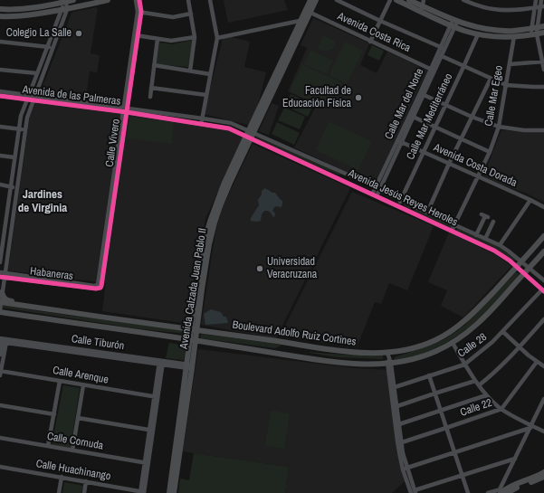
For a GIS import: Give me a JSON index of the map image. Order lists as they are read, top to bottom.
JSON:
{
  "streets": {
    "main road": ["Avenida Calzada Juan Pablo II", "Boulevard Adolfo Ruiz Cortines"],
    "street": [
      "Avenida Costa Rica",
      "Avenida de las Palmeras",
      "Calle Mar Egeo",
      "Calle Mar del Norte",
      "Calle Mar Mediterráneo",
      "Calle Vivero",
      "Avenida Costa Dorada",
      "Avenida Jesús Reyes Heroles",
      "Habaneras",
      "Calle Tiburón",
      "Calle 28",
      "Calle Arenque",
      "Calle 22",
      "Calle Cornuda",
      "Calle Huachinango"
    ]
  },
  "crossings": [
    ["Avenida Costa Rica", "Calle Mar del Norte"],
    ["Avenida Costa Rica", "Avenida Calzada Juan Pablo II"],
    ["Avenida de las Palmeras", "Calle Vivero"],
    ["Avenida de las Palmeras", "Avenida Jesús Reyes Heroles"],
    ["Avenida de las Palmeras", "Avenida Calzada Juan Pablo II"],
    ["Calle Mar Egeo", "Avenida Costa Dorada"],
    ["Calle Mar Egeo", "Avenida Jesús Reyes Heroles"],
    ["Calle Mar del Norte", "Avenida Costa Dorada"],
    ["Calle Mar del Norte", "Avenida Jesús Reyes Heroles"],
    ["Calle Mar Mediterráneo", "Avenida Costa Dorada"],
    ["Calle Mar Mediterráneo", "Avenida Jesús Reyes Heroles"],
    ["Calle Vivero", "Habaneras"],
    ["Avenida Jesús Reyes Heroles", "Avenida Calzada Juan Pablo II"],
    ["Avenida Jesús Reyes Heroles", "Boulevard Adolfo Ruiz Cortines"],
    ["Avenida Jesús Reyes Heroles", "Calle 28"],
    ["Avenida Calzada Juan Pablo II", "Boulevard Adolfo Ruiz Cortines"],
    ["Avenida Calzada Juan Pablo II", "Calle Tiburón"]
  ],
  "districts": ["Jardines de Virginia"],
  "places": ["Colegio La Salle", "Facultad de Educación Física", "Universidad Veracruzana"]
}
